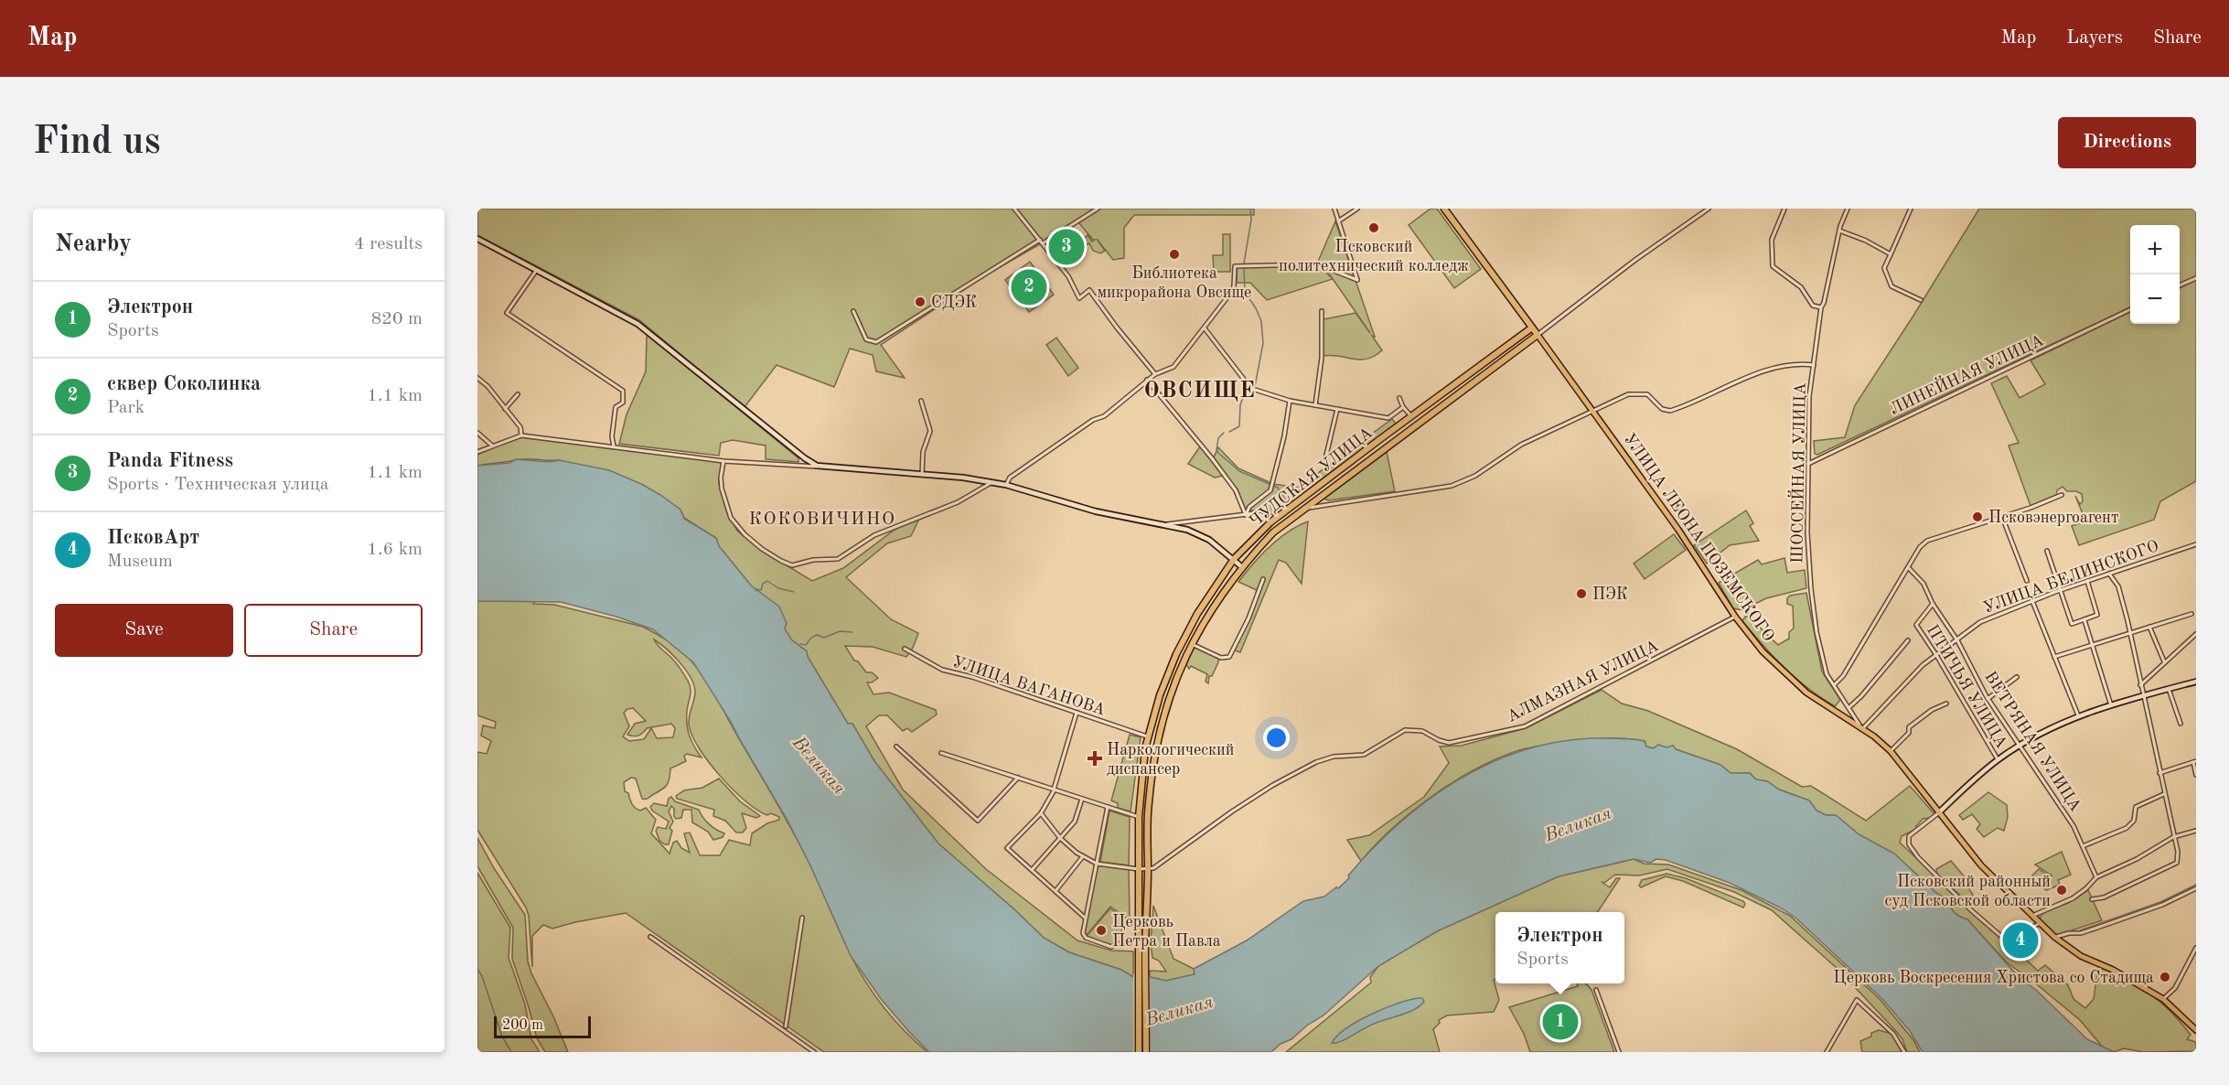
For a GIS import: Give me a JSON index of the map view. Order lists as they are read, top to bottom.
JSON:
{
  "streets": {
    "highway": ["ЧУДСКАЯ УЛИЦА", "УЛИЦА ЛЕОНА ПОЗЕМСКОГО"],
    "street": [
      "ЛИНЕЙНАЯ УЛИЦА",
      "ШОССЕЙНАЯ УЛИЦА",
      "УЛИЦА БЕЛИНСКОГО",
      "АЛМАЗНАЯ УЛИЦА",
      "УЛИЦА ВАГАНОВА",
      "ПТИЧЬЯ УЛИЦА",
      "ВЕТРЯНАЯ УЛИЦА"
    ]
  },
  "crossings": [
    ["ЛИНЕЙНАЯ УЛИЦА", "ШОССЕЙНАЯ УЛИЦА"],
    ["ШОССЕЙНАЯ УЛИЦА", "УЛИЦА ЛЕОНА ПОЗЕМСКОГО"],
    ["ШОССЕЙНАЯ УЛИЦА", "УЛИЦА БЕЛИНСКОГО"],
    ["ЧУДСКАЯ УЛИЦА", "УЛИЦА ЛЕОНА ПОЗЕМСКОГО"],
    ["ЧУДСКАЯ УЛИЦА", "АЛМАЗНАЯ УЛИЦА"],
    ["ЧУДСКАЯ УЛИЦА", "УЛИЦА ВАГАНОВА"],
    ["УЛИЦА ЛЕОНА ПОЗЕМСКОГО", "УЛИЦА БЕЛИНСКОГО"],
    ["УЛИЦА ЛЕОНА ПОЗЕМСКОГО", "АЛМАЗНАЯ УЛИЦА"],
    ["УЛИЦА БЕЛИНСКОГО", "ПТИЧЬЯ УЛИЦА"],
    ["УЛИЦА БЕЛИНСКОГО", "ВЕТРЯНАЯ УЛИЦА"],
    ["ПТИЧЬЯ УЛИЦА", "ВЕТРЯНАЯ УЛИЦА"]
  ],
  "districts": ["ОВСИЩЕ", "КОКОВИЧИНО"],
  "water": ["Великая"],
  "places": {
    "other": [
      "Псковский политехнический колледж",
      "Библиотека микрорайона Овсище",
      "СДЭК",
      "Псковэнергоагент",
      "ПЭК",
      "Псковский районный суд Псковской области",
      "Церковь Петра и Павла",
      "Церковь Воскресения Христова со Стадища"
    ],
    "health": ["Наркологический диспансер"]
  },
  "scale_bar": "200 m",
  "page": {
    "header": "Map",
    "nav": ["Map", "Layers", "Share"],
    "buttons": [
      "Directions",
      ["Save", "Share"]
    ],
    "title": "Find us",
    "heading": ["Nearby", "4 results"],
    "map_buttons": ["+", "−"],
    "pins": [
      "3",
      "2",
      "4",
      "1"
    ],
    "list": [
      {
        "mark": "1",
        "name": "Электрон",
        "note": "Sports",
        "value": "820 m"
      },
      {
        "mark": "2",
        "name": "сквер Соколинка",
        "note": "Park",
        "value": "1.1 km"
      },
      {
        "mark": "3",
        "name": "Panda Fitness",
        "note": "Sports · Техническая улица",
        "value": "1.1 km"
      },
      {
        "mark": "4",
        "name": "ПсковАрт",
        "note": "Museum",
        "value": "1.6 km"
      }
    ],
    "popup": ["Электрон", "Sports"],
    "scale": "200 m"
  }
}
